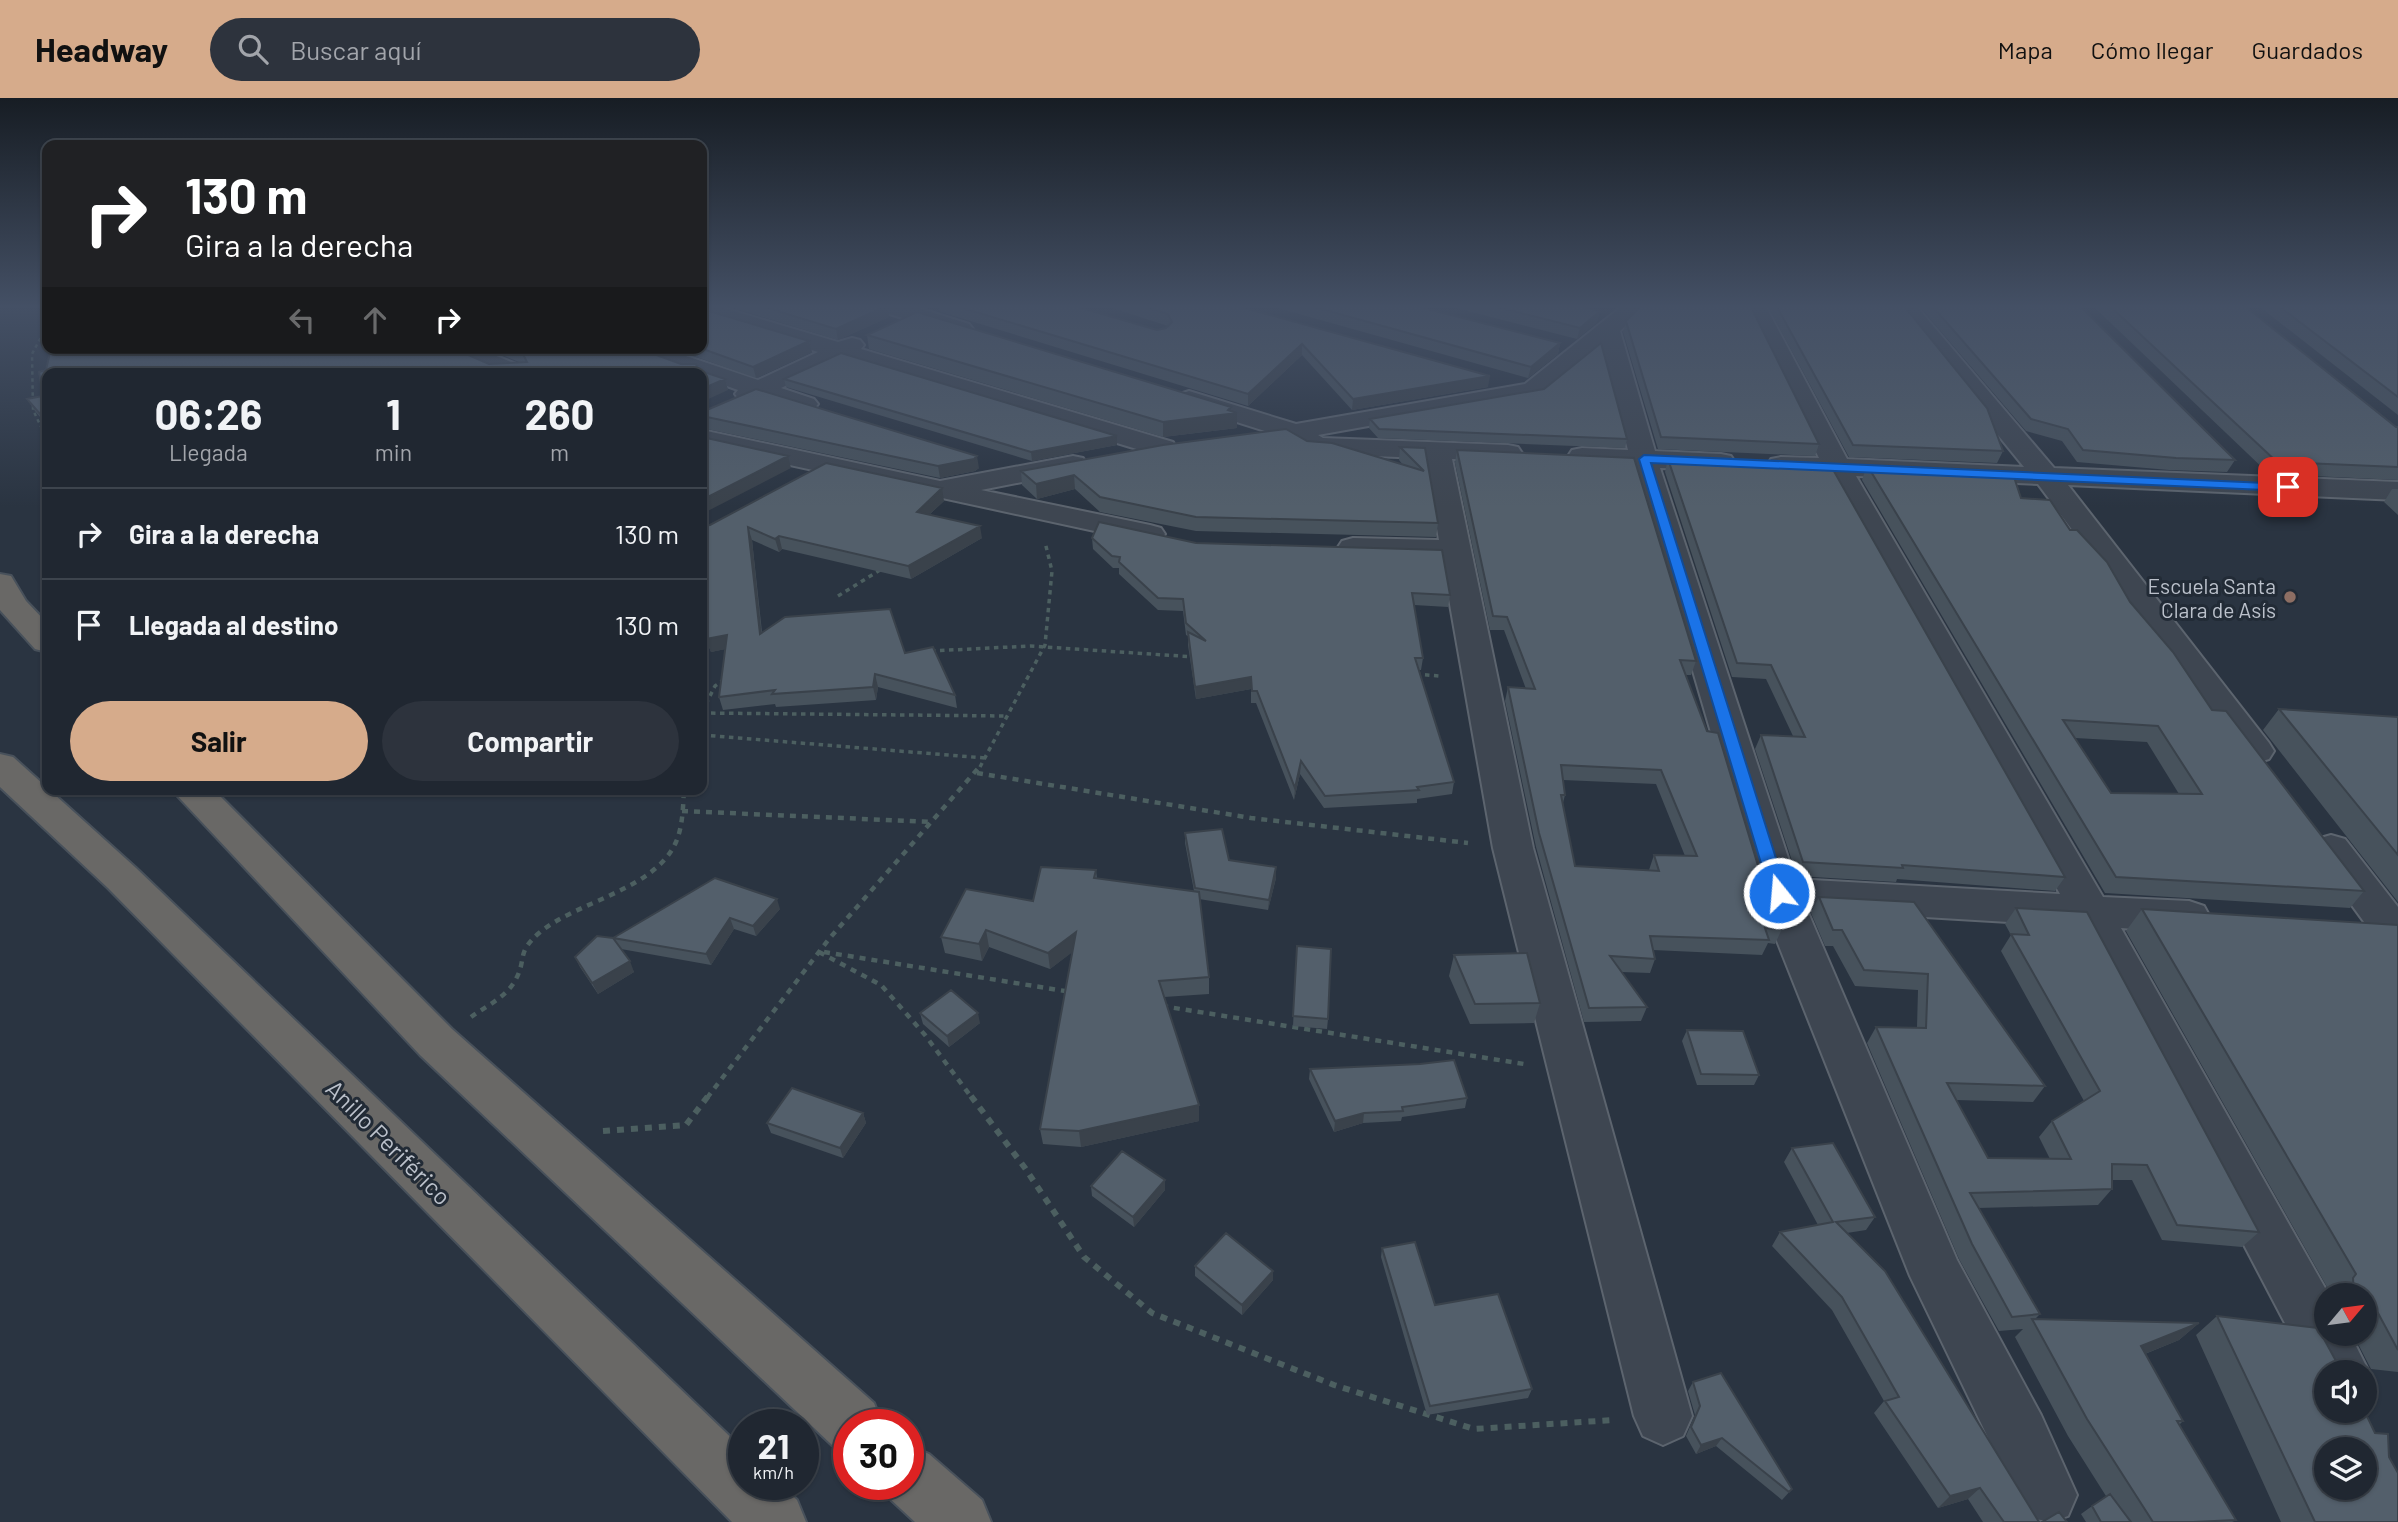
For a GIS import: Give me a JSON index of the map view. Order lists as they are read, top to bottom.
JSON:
{
  "streets": {
    "highway": ["Anillo Periférico"]
  },
  "places": ["Escuela Santa Clara de Asís"],
  "north": "top right",
  "page": {
    "header": "Headway",
    "search": "Buscar aquí",
    "nav": ["Mapa", "Cómo llegar", "Guardados"],
    "turn": ["130 m", "Gira a la derecha"],
    "eta": [
      "06:26",
      "Llegada",
      "1",
      "min",
      "260",
      "m"
    ],
    "list": [
      {
        "name": "Gira a la derecha",
        "value": "130 m"
      },
      {
        "name": "Llegada al destino",
        "value": "130 m"
      }
    ],
    "buttons": ["Salir", "Compartir"],
    "speed": "21 km/h",
    "limit": "30"
  }
}
